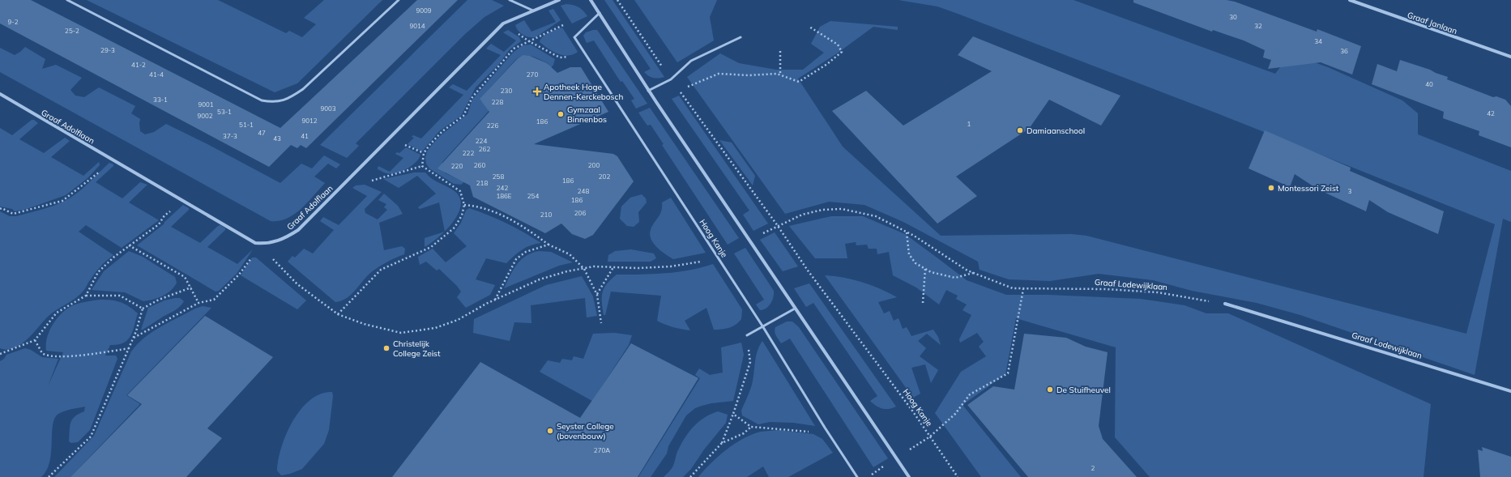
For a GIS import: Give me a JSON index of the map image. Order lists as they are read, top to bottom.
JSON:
{
  "streets": {
    "street": ["Graaf Janlaan", "Graaf Adolflaan", "Graaf Lodewijklaan"],
    "lane": ["Hoog Kanje"]
  },
  "crossings": [
    ["Hoog Kanje", "Graaf Lodewijklaan"]
  ],
  "places": {
    "health": ["Apotheek Hoge Dennen-Kerckebosch"],
    "other": [
      "Gymzaal Binnenbos",
      "Damiaanschool",
      "Montessori Zeist",
      "Christelijk College Zeist",
      "De Stuifheuvel",
      "Seyster College (bovenbouw)"
    ]
  },
  "house_numbers": [
    "9009",
    "30",
    "9-2",
    "9014",
    "32",
    "25-2",
    "34",
    "29-3",
    "36",
    "41-2",
    "41-4",
    "270",
    "40",
    "230",
    "33-1",
    "228",
    "9001",
    "9003",
    "53-1",
    "42",
    "9002",
    "9012",
    "186",
    "1",
    "51-1",
    "226",
    "47",
    "37-3",
    "41",
    "43",
    "224",
    "262",
    "222",
    "260",
    "200",
    "220",
    "258",
    "202",
    "186",
    "218",
    "242",
    "248",
    "3",
    "186E",
    "254",
    "186",
    "206",
    "210",
    "270A",
    "2"
  ]
}
